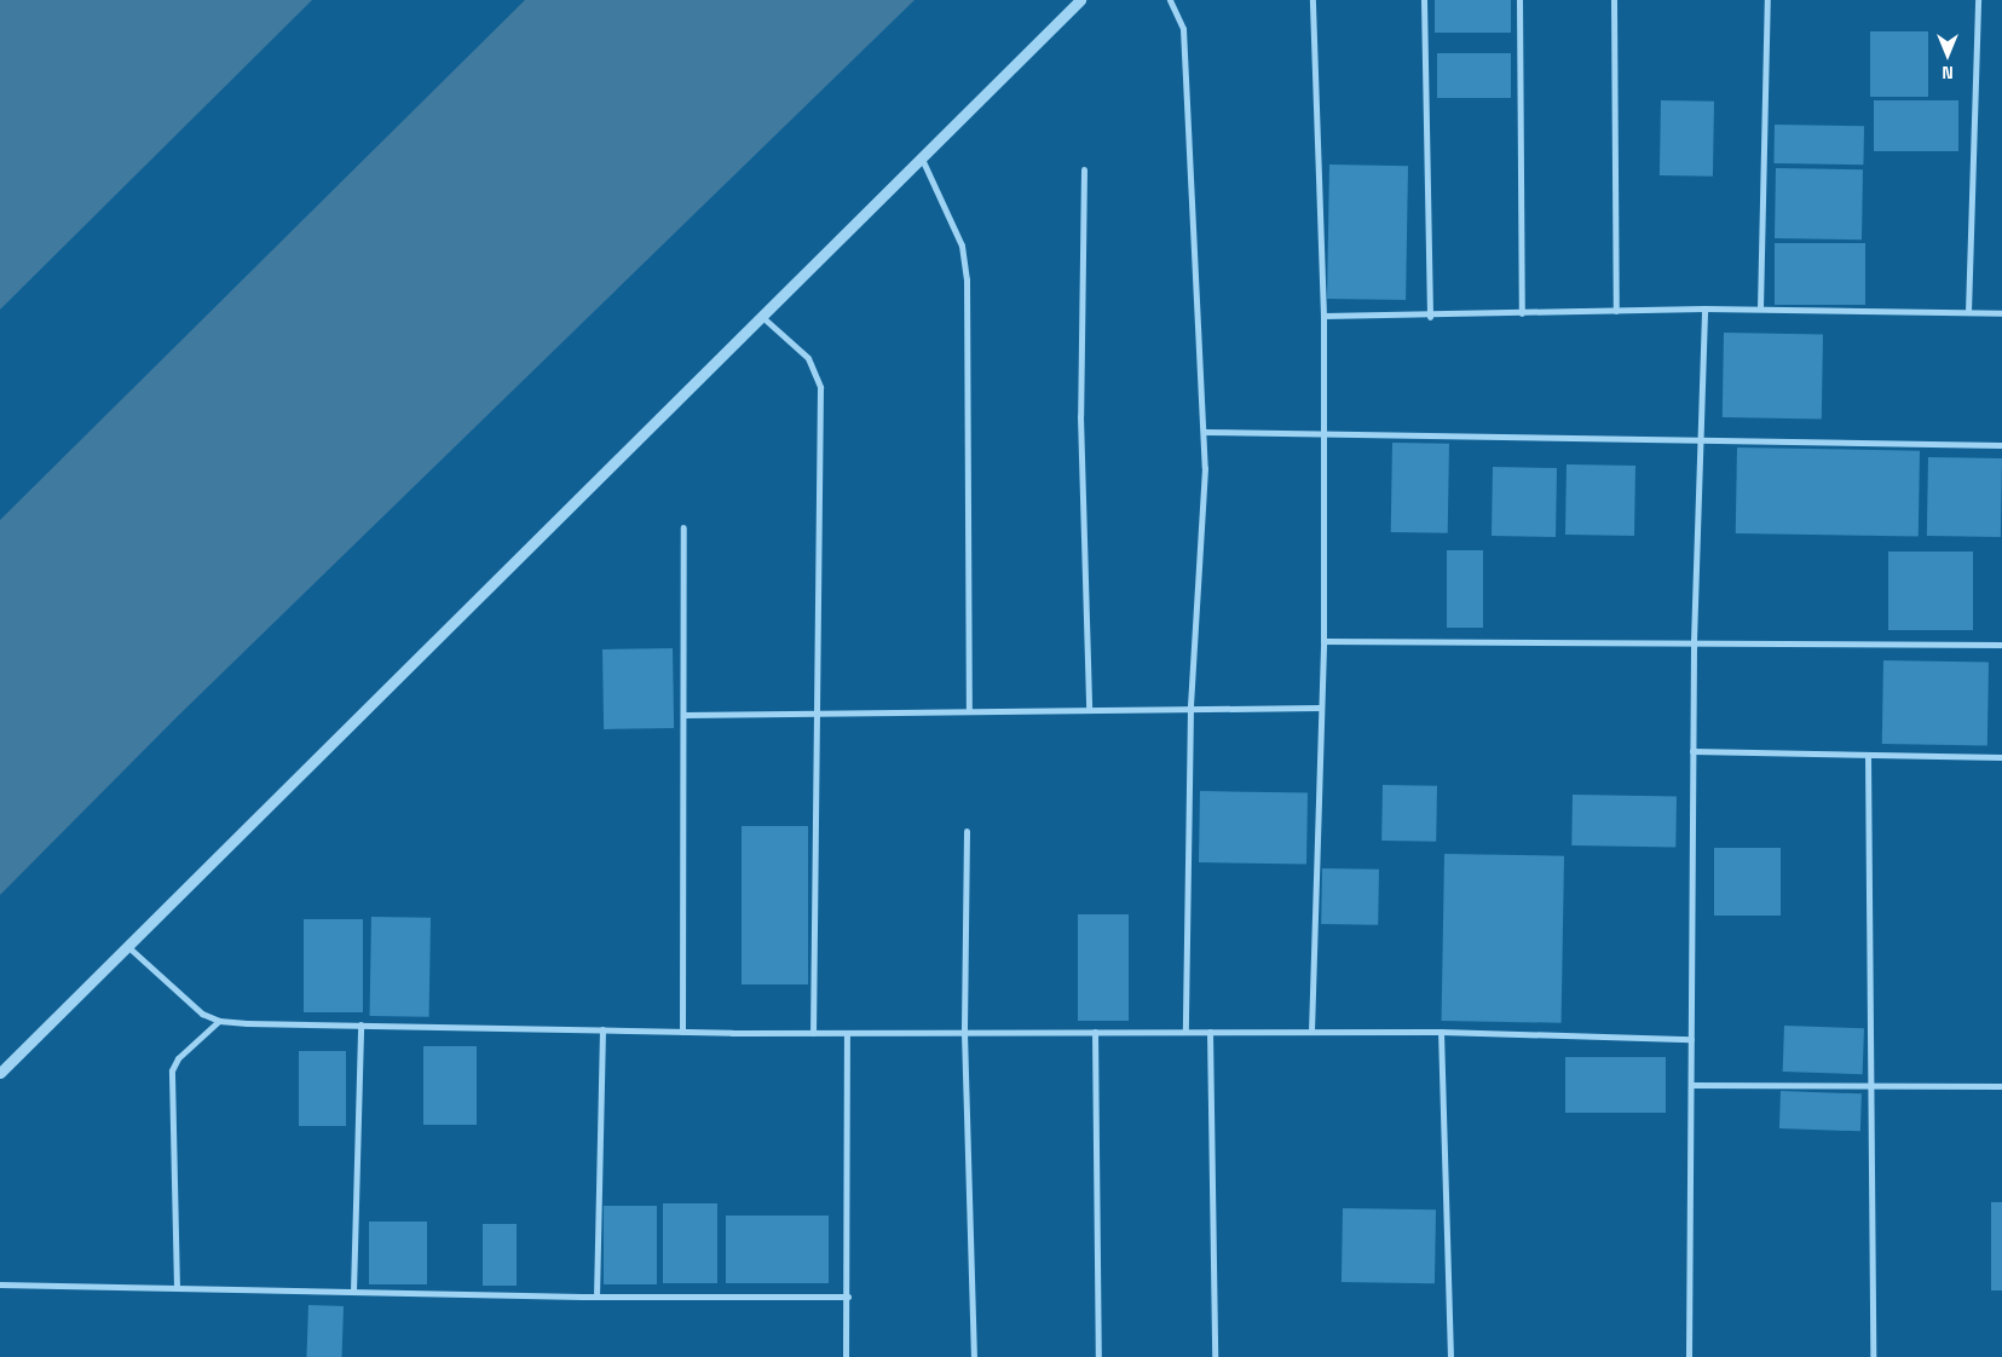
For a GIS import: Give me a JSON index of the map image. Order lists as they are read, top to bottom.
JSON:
{
  "north": "bottom"
}
